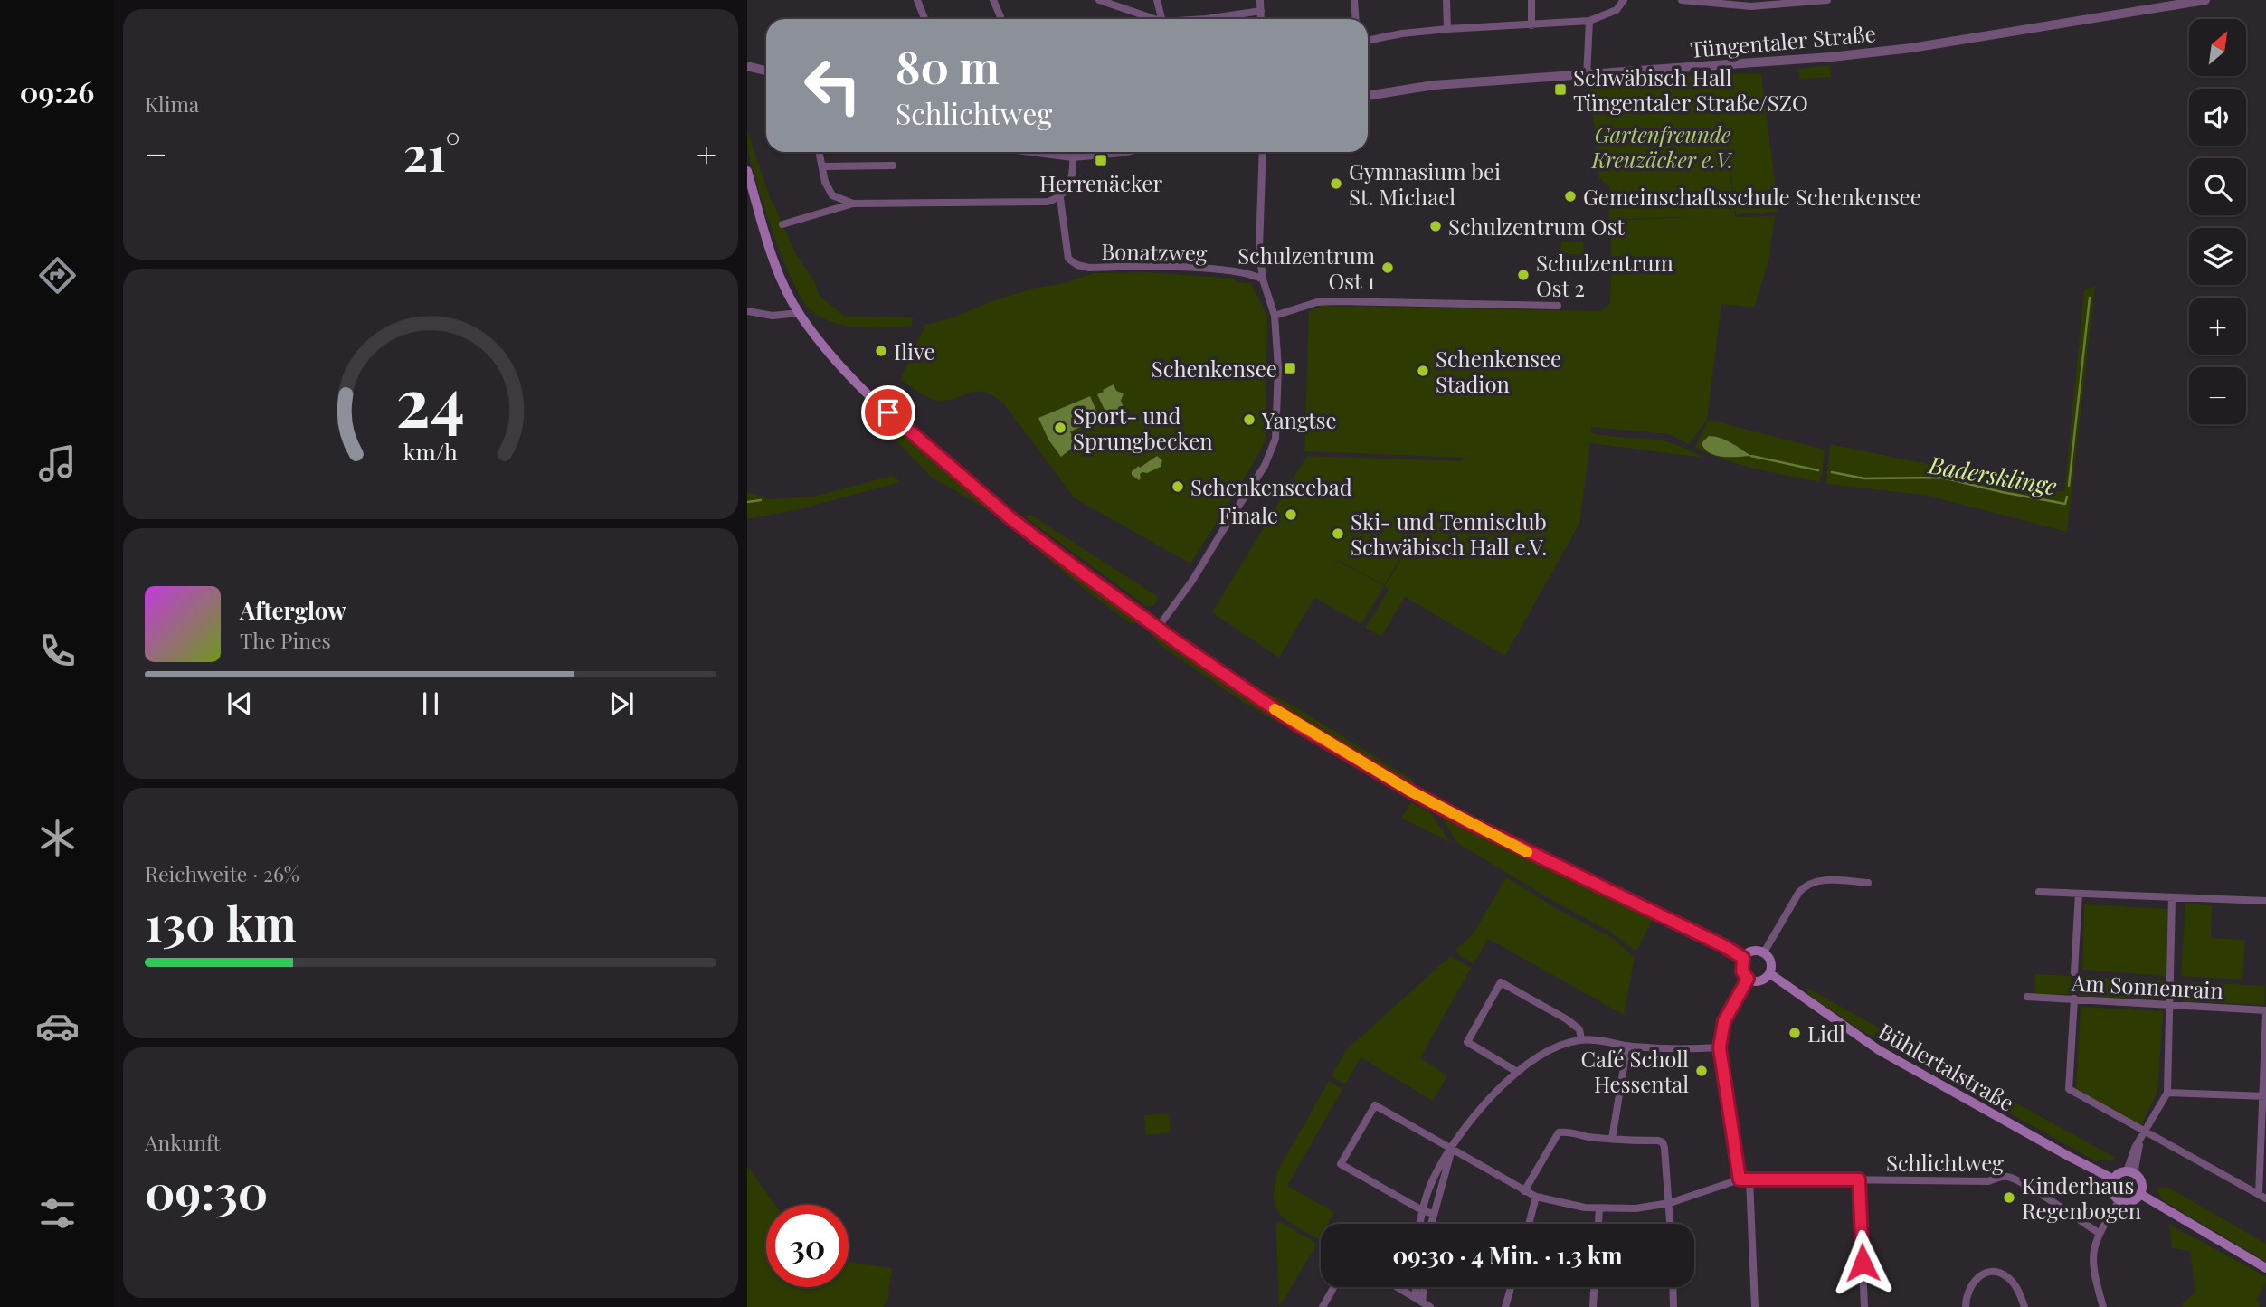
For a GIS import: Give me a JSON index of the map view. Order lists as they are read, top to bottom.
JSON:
{
  "streets": {
    "main road": ["Bühlertalstraße"],
    "street": [
      "Tüngentaler Straße",
      "Bonatzweg",
      "Am Sonnenrain",
      "Schlichtweg"
    ]
  },
  "water": ["Badersklinge"],
  "parks": ["Gartenfreunde Kreuzäcker e.V."],
  "places": {
    "transit": ["Schwäbisch Hall Tüngentaler Straße/SZO", "Herrenäcker", "Schenkensee"],
    "other": [
      "Gymnasium bei St. Michael",
      "Gemeinschaftsschule Schenkensee",
      "Schulzentrum Ost",
      "Schulzentrum Ost 1",
      "Schulzentrum Ost 2",
      "Ilive",
      "Schenkensee Stadion",
      "Yangtse",
      "Sport- und Sprungbecken",
      "Schenkenseebad",
      "Finale",
      "Ski- und Tennisclub Schwäbisch Hall e.V.",
      "Lidl",
      "Café Scholl Hessental",
      "Kinderhaus Regenbogen"
    ]
  },
  "north": "top right",
  "page": {
    "tabs": "09:26",
    "tile": [
      "Klima",
      ["Reichweite · 26%", "130 km"],
      ["Ankunft", "09:30"]
    ],
    "map_buttons": ["+", "−"],
    "turn": ["80 m", "Schlichtweg"],
    "heat": ["−", "21°", "+"],
    "song": ["Afterglow", "The Pines"],
    "limit": "30",
    "trip": "09:30 · 4 Min. · 1.3 km",
    "gauge": ["24", "km/h"]
  }
}
